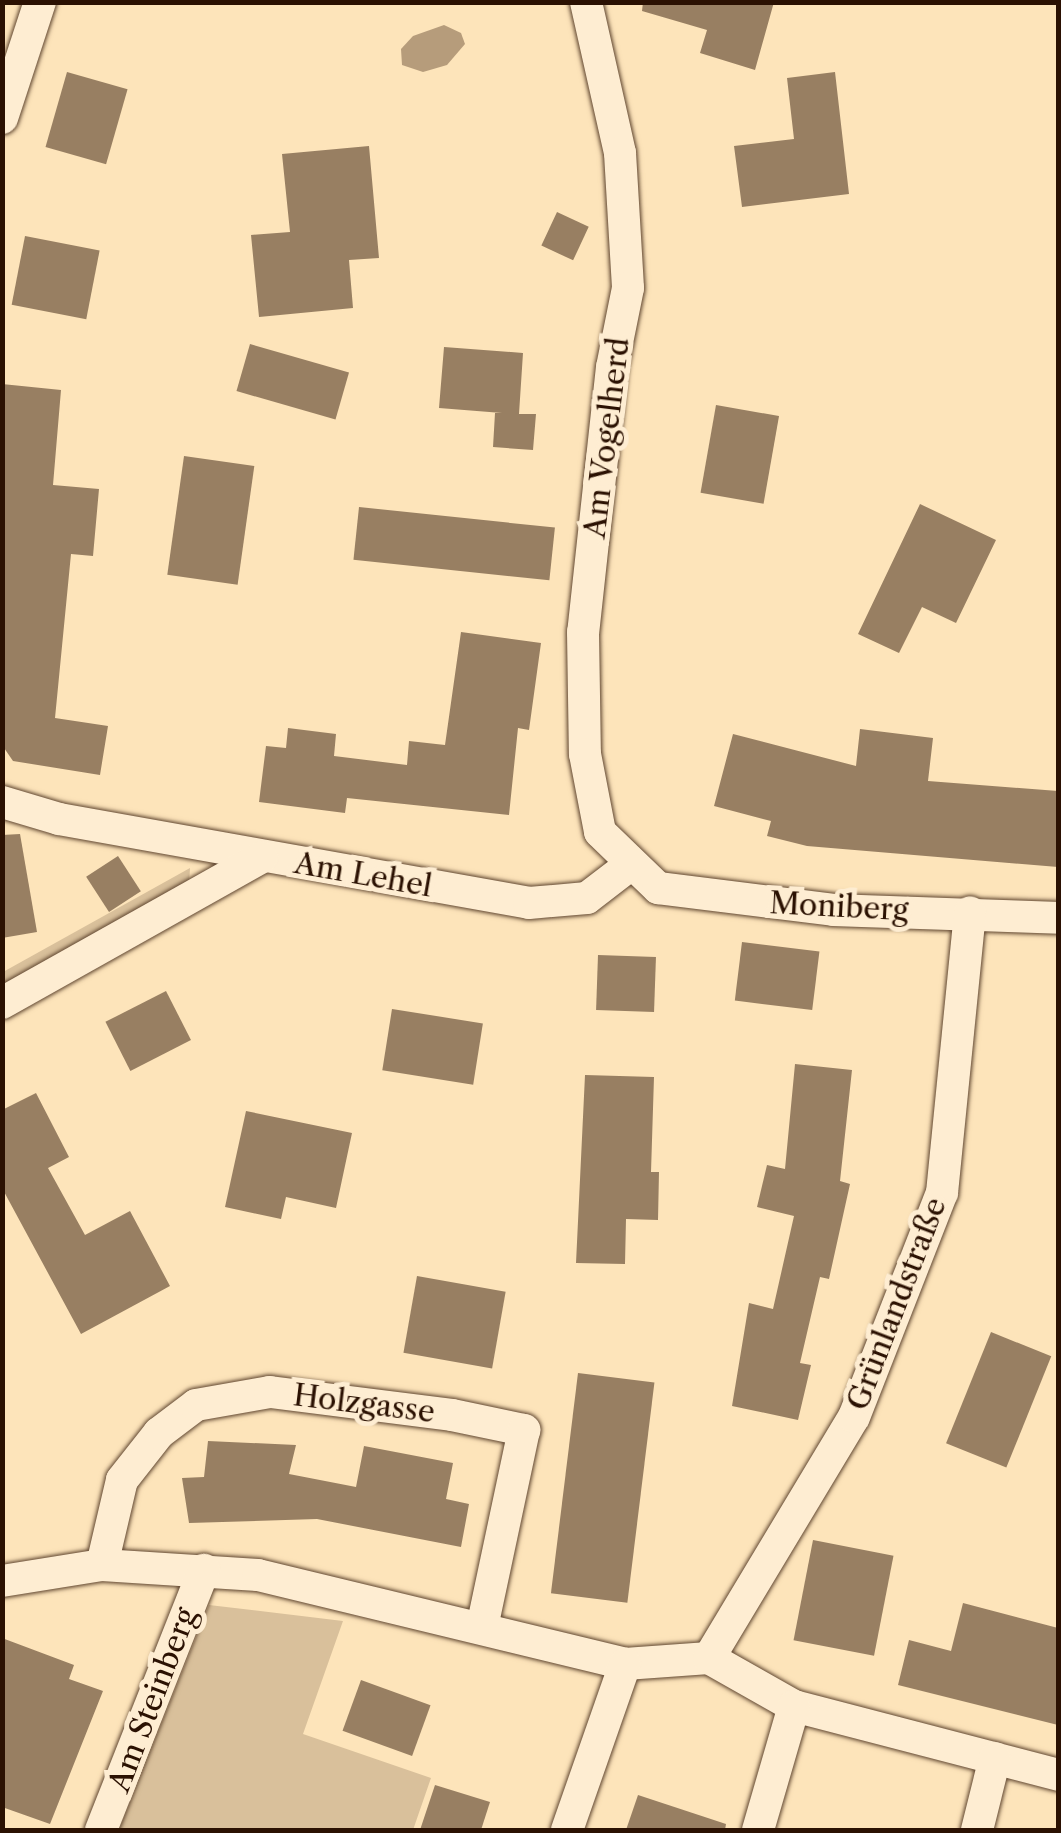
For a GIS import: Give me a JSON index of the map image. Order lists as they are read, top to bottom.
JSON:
{
  "streets": {
    "street": [
      "Am Vogelherd",
      "Am Lehel",
      "Moniberg",
      "Grünlandstraße",
      "Holzgasse",
      "Am Steinberg"
    ]
  },
  "crossings": [
    ["Am Vogelherd", "Am Lehel"],
    ["Am Vogelherd", "Moniberg"],
    ["Am Lehel", "Moniberg"],
    ["Moniberg", "Grünlandstraße"]
  ]
}
